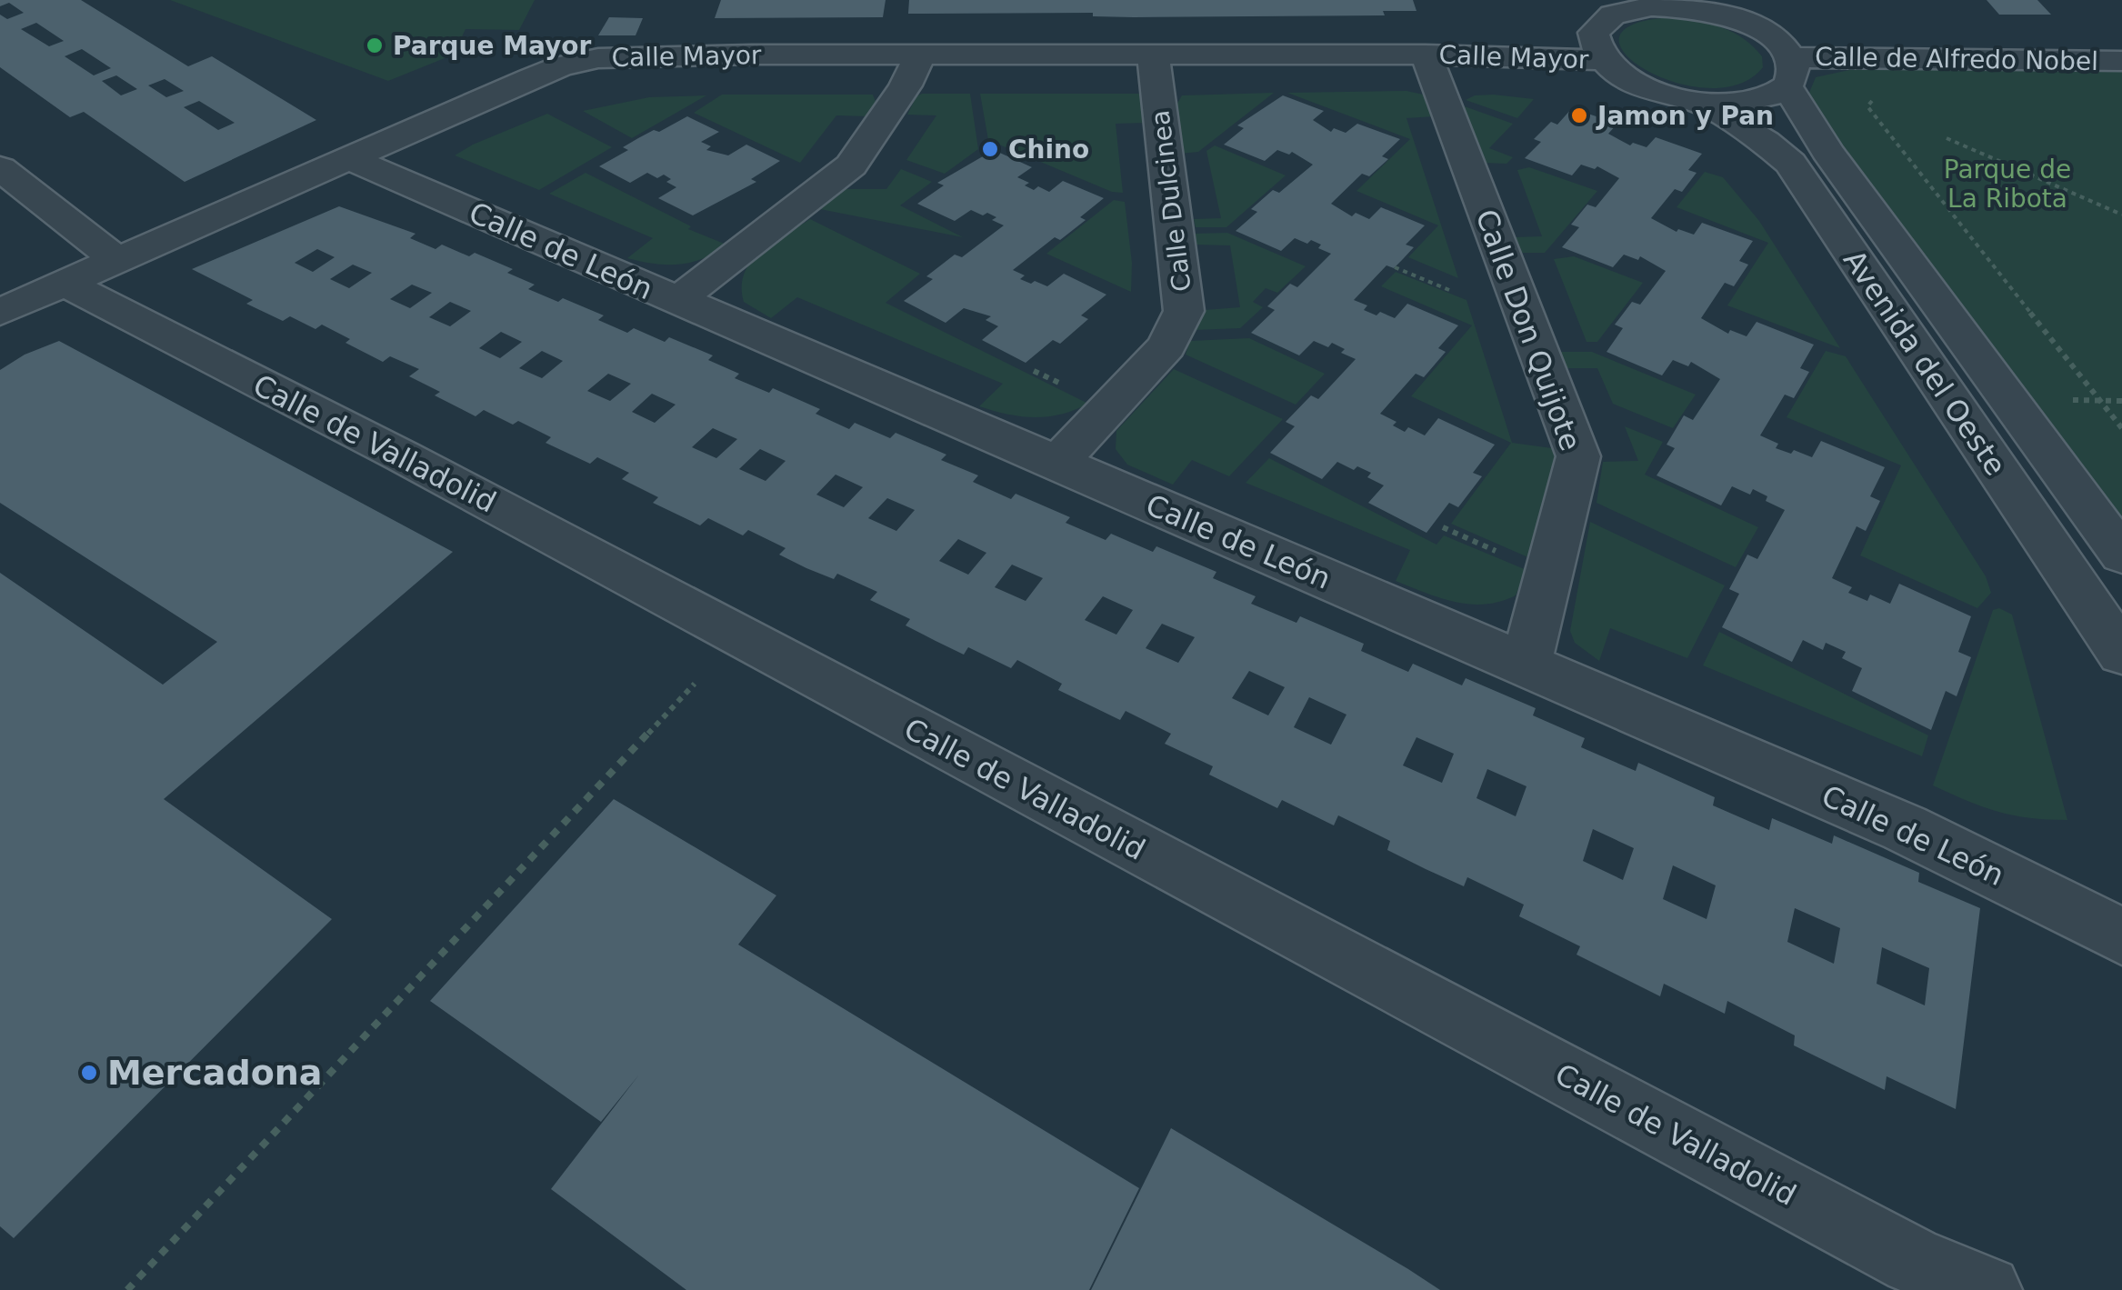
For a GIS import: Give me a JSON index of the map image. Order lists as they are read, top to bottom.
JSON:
{
  "streets": {
    "street": [
      "Calle Mayor",
      "Calle de Alfredo Nobel",
      "Calle Dulcinea",
      "Calle de León",
      "Calle Don Quijote",
      "Avenida del Oeste",
      "Calle de Valladolid"
    ]
  },
  "crossings": [
    ["Calle Mayor", "Calle de Alfredo Nobel"],
    ["Calle Mayor", "Calle Dulcinea"],
    ["Calle Mayor", "Calle de León"],
    ["Calle Mayor", "Calle Don Quijote"],
    ["Calle Mayor", "Avenida del Oeste"],
    ["Calle Mayor", "Calle de Valladolid"],
    ["Calle de Alfredo Nobel", "Avenida del Oeste"],
    ["Calle Dulcinea", "Calle de León"],
    ["Calle de León", "Calle Don Quijote"]
  ],
  "parks": ["Parque de La Ribota"],
  "places": [
    "Parque Mayor",
    "Jamon y Pan",
    "Chino",
    "Mercadona"
  ]
}
